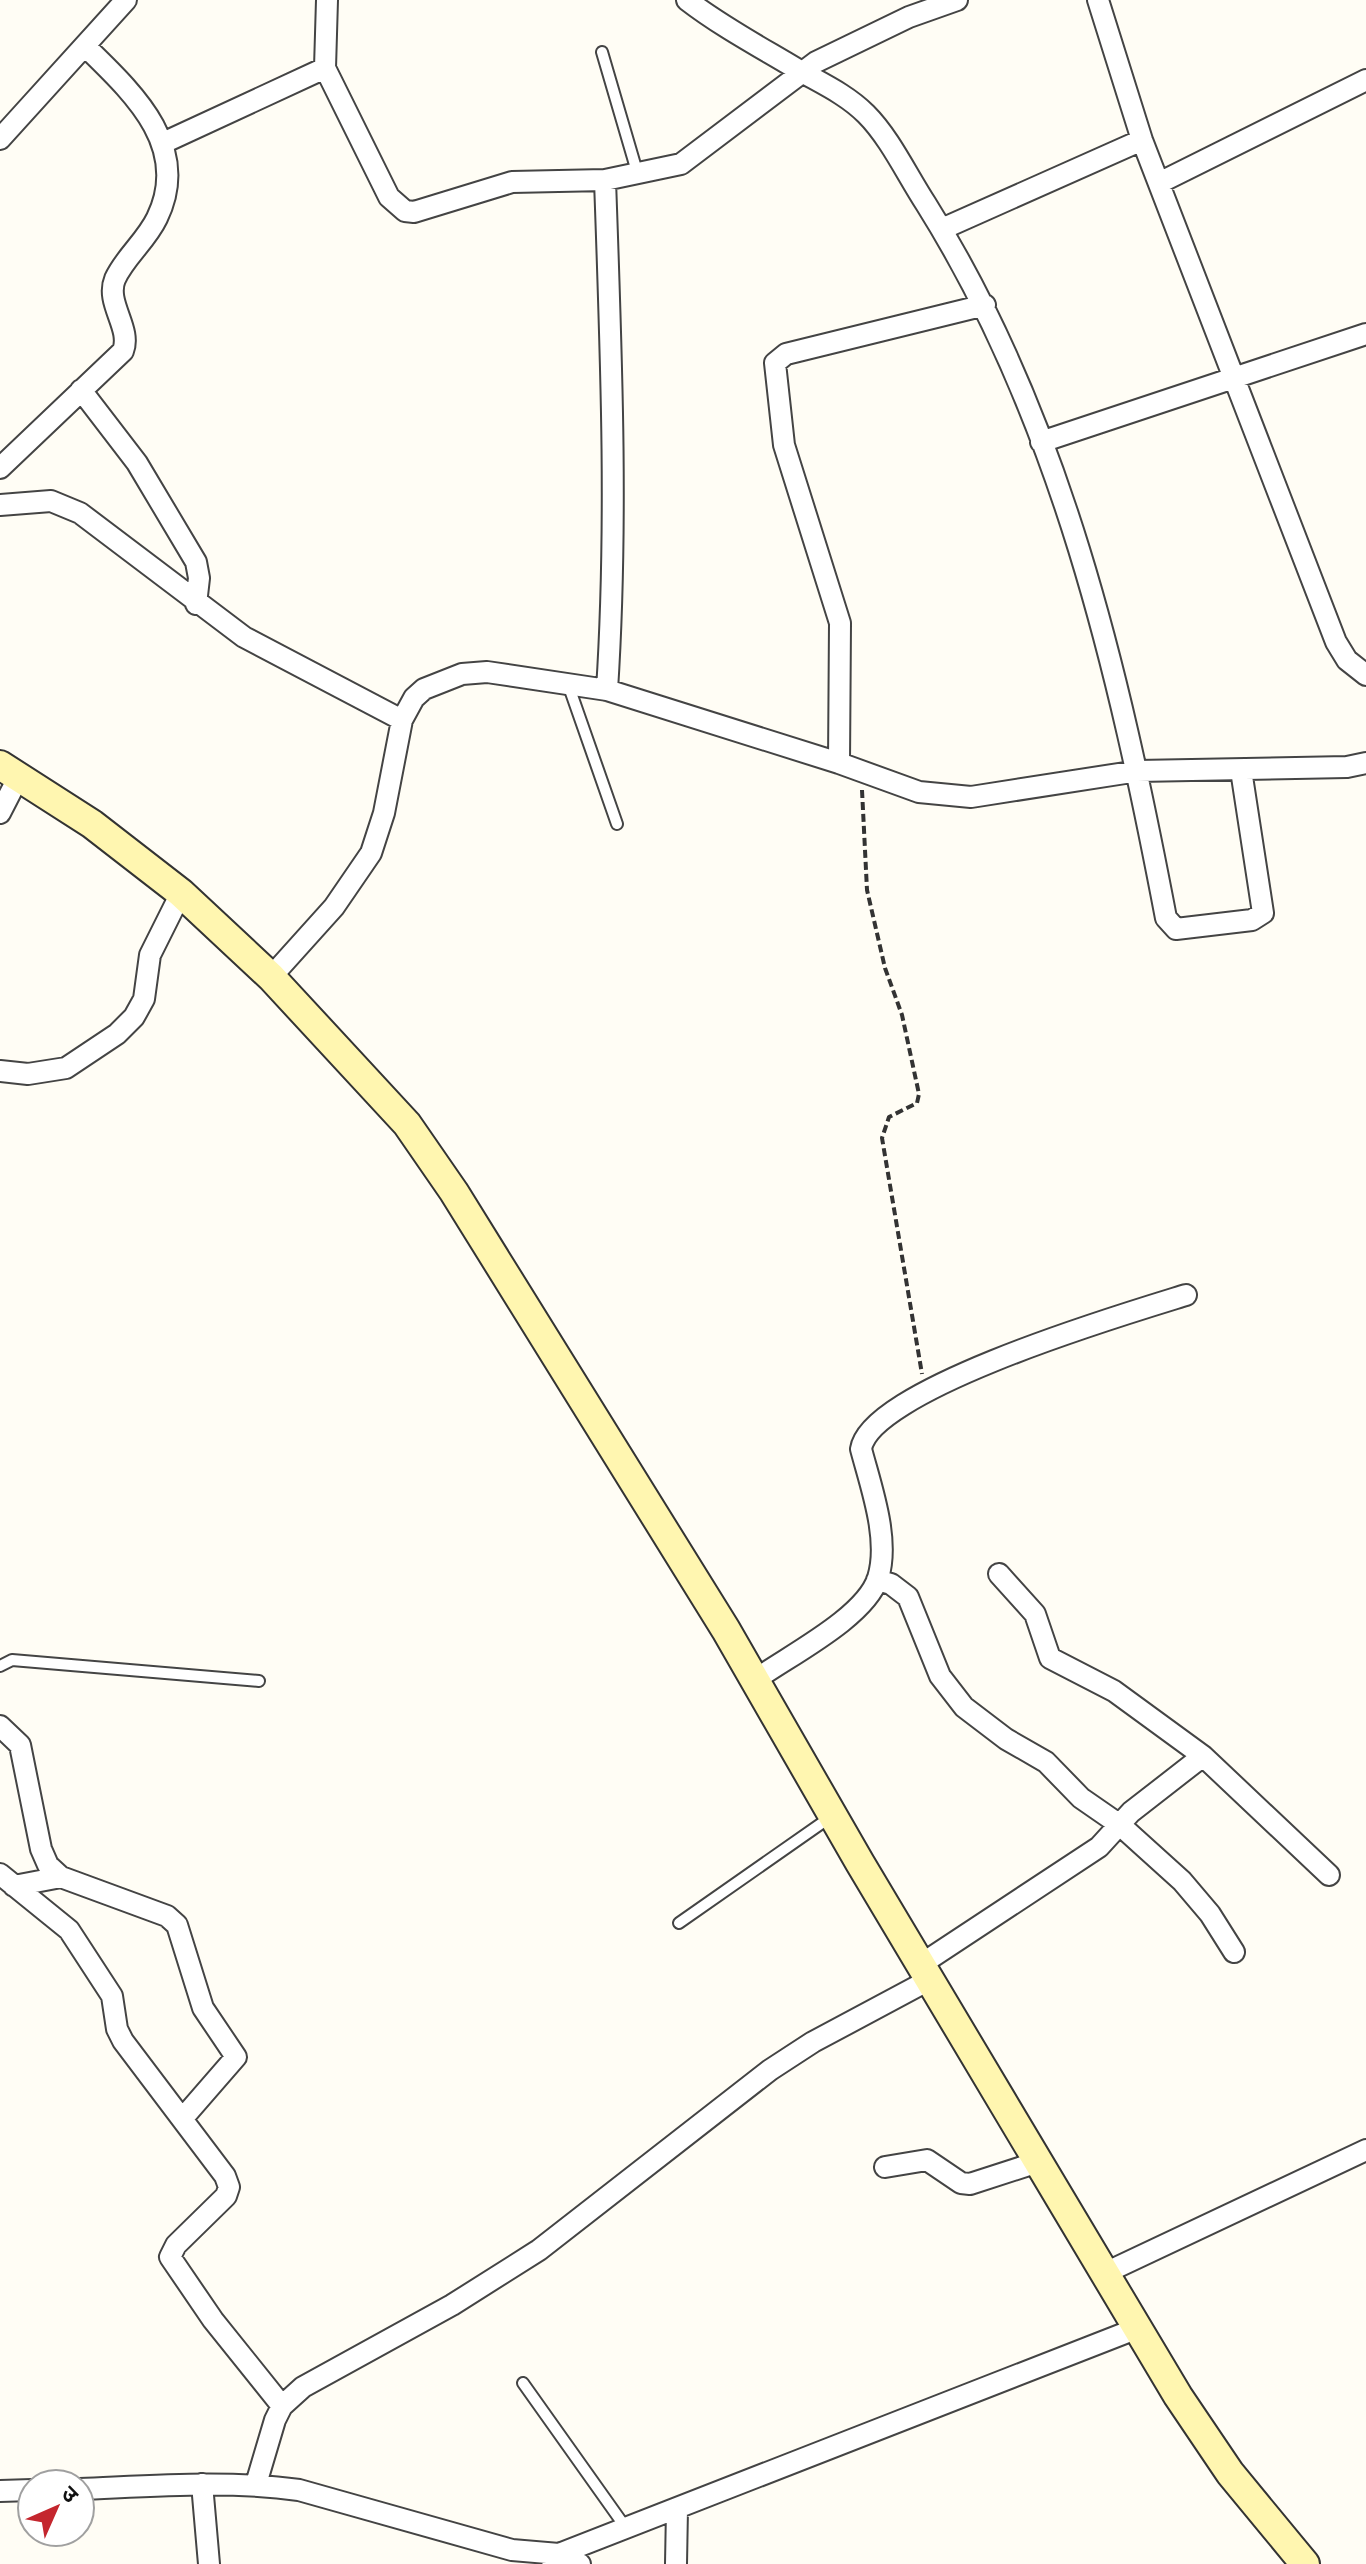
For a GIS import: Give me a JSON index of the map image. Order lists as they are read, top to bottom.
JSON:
{
  "north": "top right"
}
